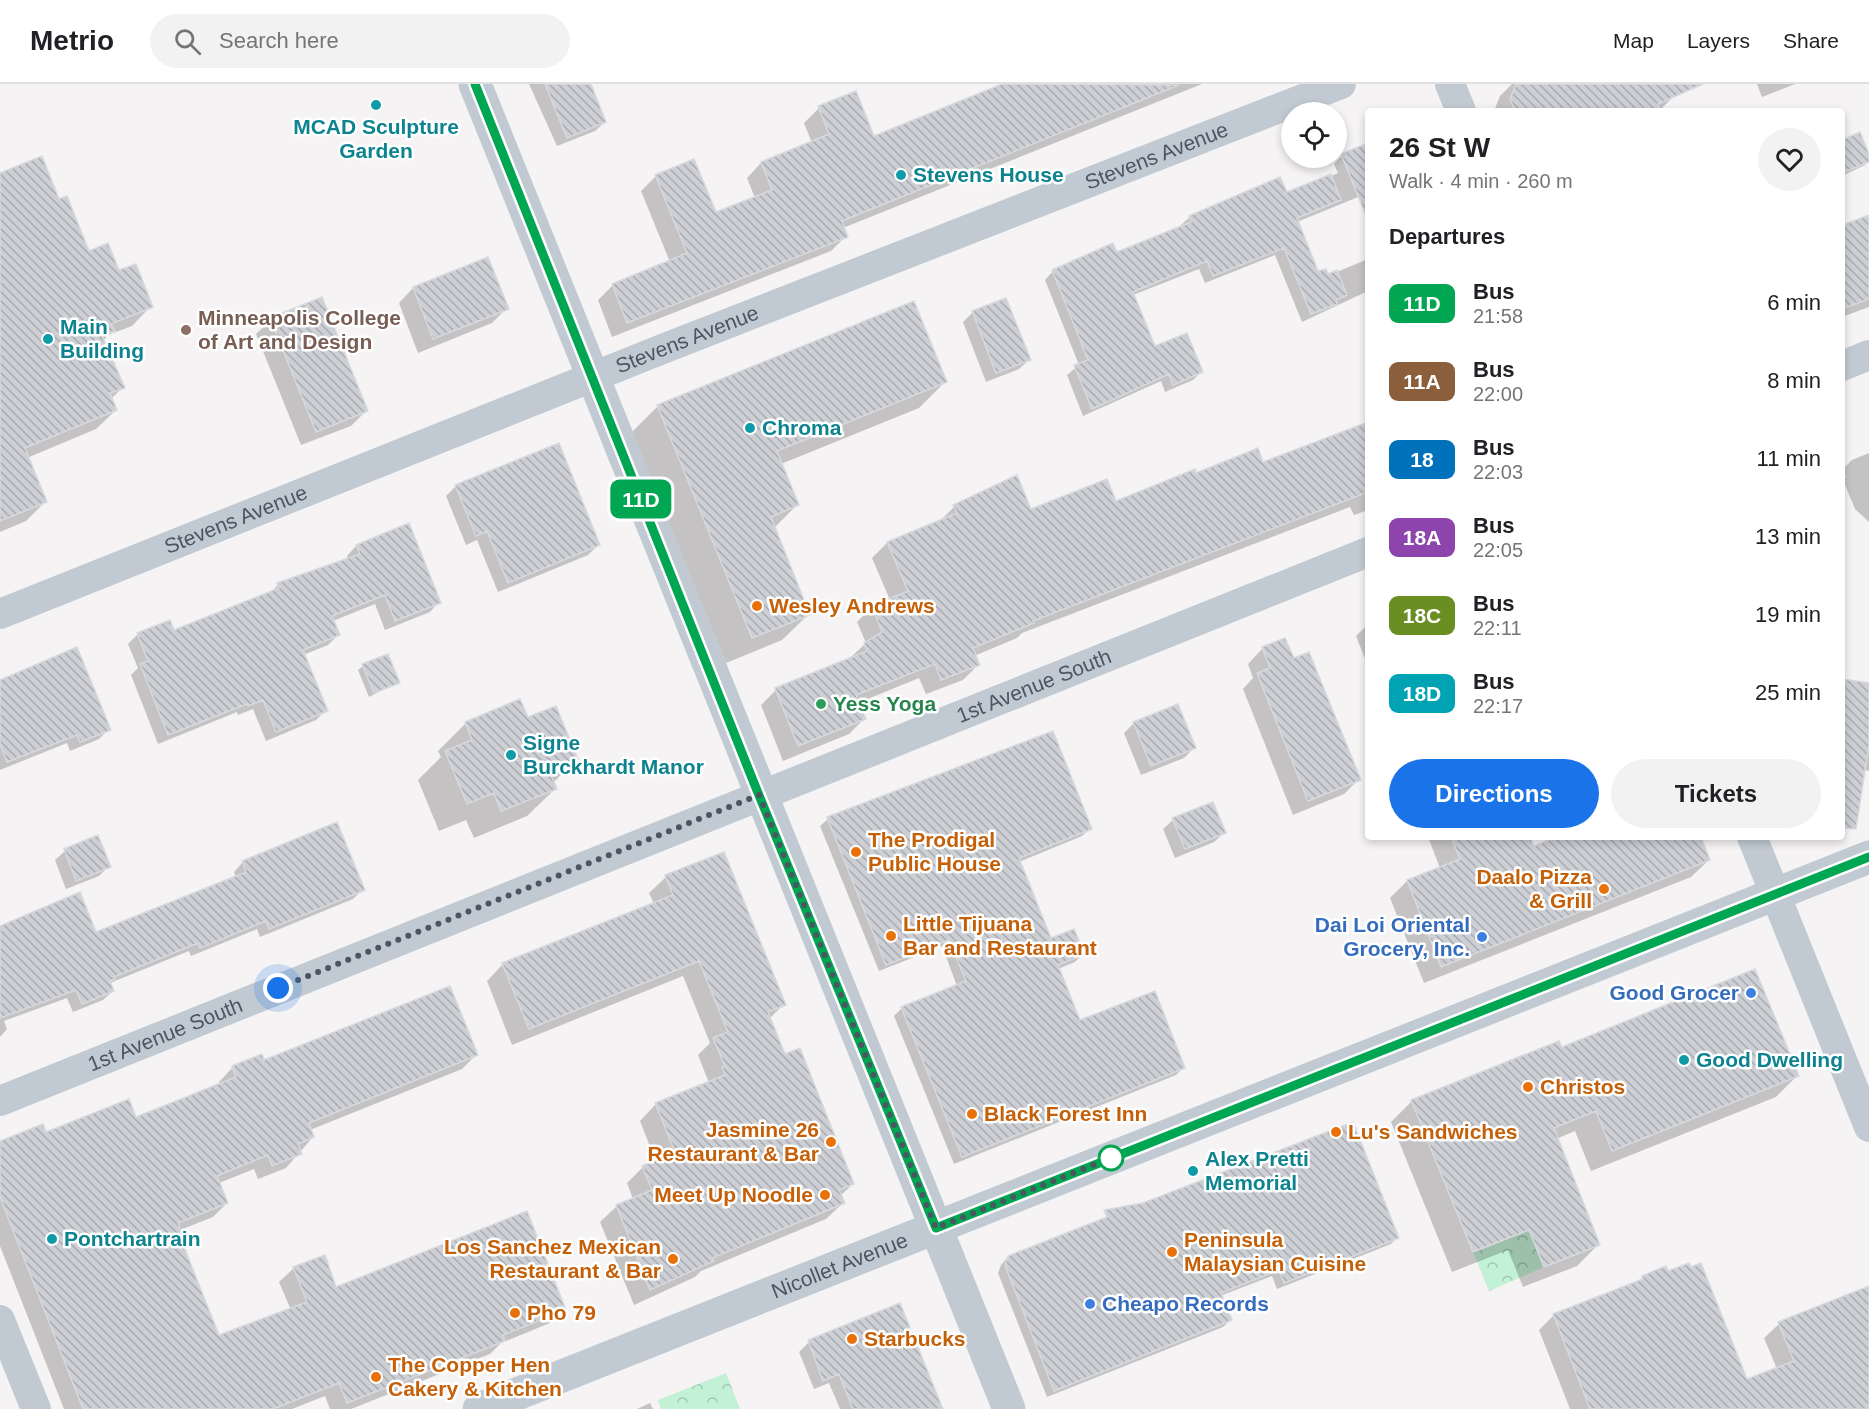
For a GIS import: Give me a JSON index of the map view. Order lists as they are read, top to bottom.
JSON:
{
  "streets": {
    "street": ["Stevens Avenue", "1st Avenue South", "Nicollet Avenue"]
  },
  "places": [
    "MCAD Sculpture Garden",
    "Stevens House",
    "Minneapolis College of Art and Design",
    "Main Building",
    "Chroma",
    "Wesley Andrews",
    "Yess Yoga",
    "Signe Burckhardt Manor",
    "The Prodigal Public House",
    "Daalo Pizza & Grill",
    "Little Tijuana Bar and Restaurant",
    "Dai Loi Oriental Grocery, Inc.",
    "Good Grocer",
    "Good Dwelling",
    "Christos",
    "Black Forest Inn",
    "Lu's Sandwiches",
    "Jasmine 26 Restaurant & Bar",
    "Alex Pretti Memorial",
    "Meet Up Noodle",
    "Pontchartrain",
    "Peninsula Malaysian Cuisine",
    "Los Sanchez Mexican Restaurant & Bar",
    "Cheapo Records",
    "Pho 79",
    "Starbucks",
    "The Copper Hen Cakery & Kitchen"
  ],
  "lines": ["bus line 11D"],
  "page": {
    "header": "Metrio",
    "search": "Search here",
    "nav": ["Map", "Layers", "Share"],
    "on_map": "11D",
    "heading": [
      ["26 St W", "Walk · 4 min · 260 m"],
      "Departures"
    ],
    "list": [
      {
        "mark": "11D",
        "name": "Bus",
        "note": "21:58",
        "value": "6 min"
      },
      {
        "mark": "11A",
        "name": "Bus",
        "note": "22:00",
        "value": "8 min"
      },
      {
        "mark": "18",
        "name": "Bus",
        "note": "22:03",
        "value": "11 min"
      },
      {
        "mark": "18A",
        "name": "Bus",
        "note": "22:05",
        "value": "13 min"
      },
      {
        "mark": "18C",
        "name": "Bus",
        "note": "22:11",
        "value": "19 min"
      },
      {
        "mark": "18D",
        "name": "Bus",
        "note": "22:17",
        "value": "25 min"
      }
    ],
    "buttons": ["Directions", "Tickets"]
  }
}
